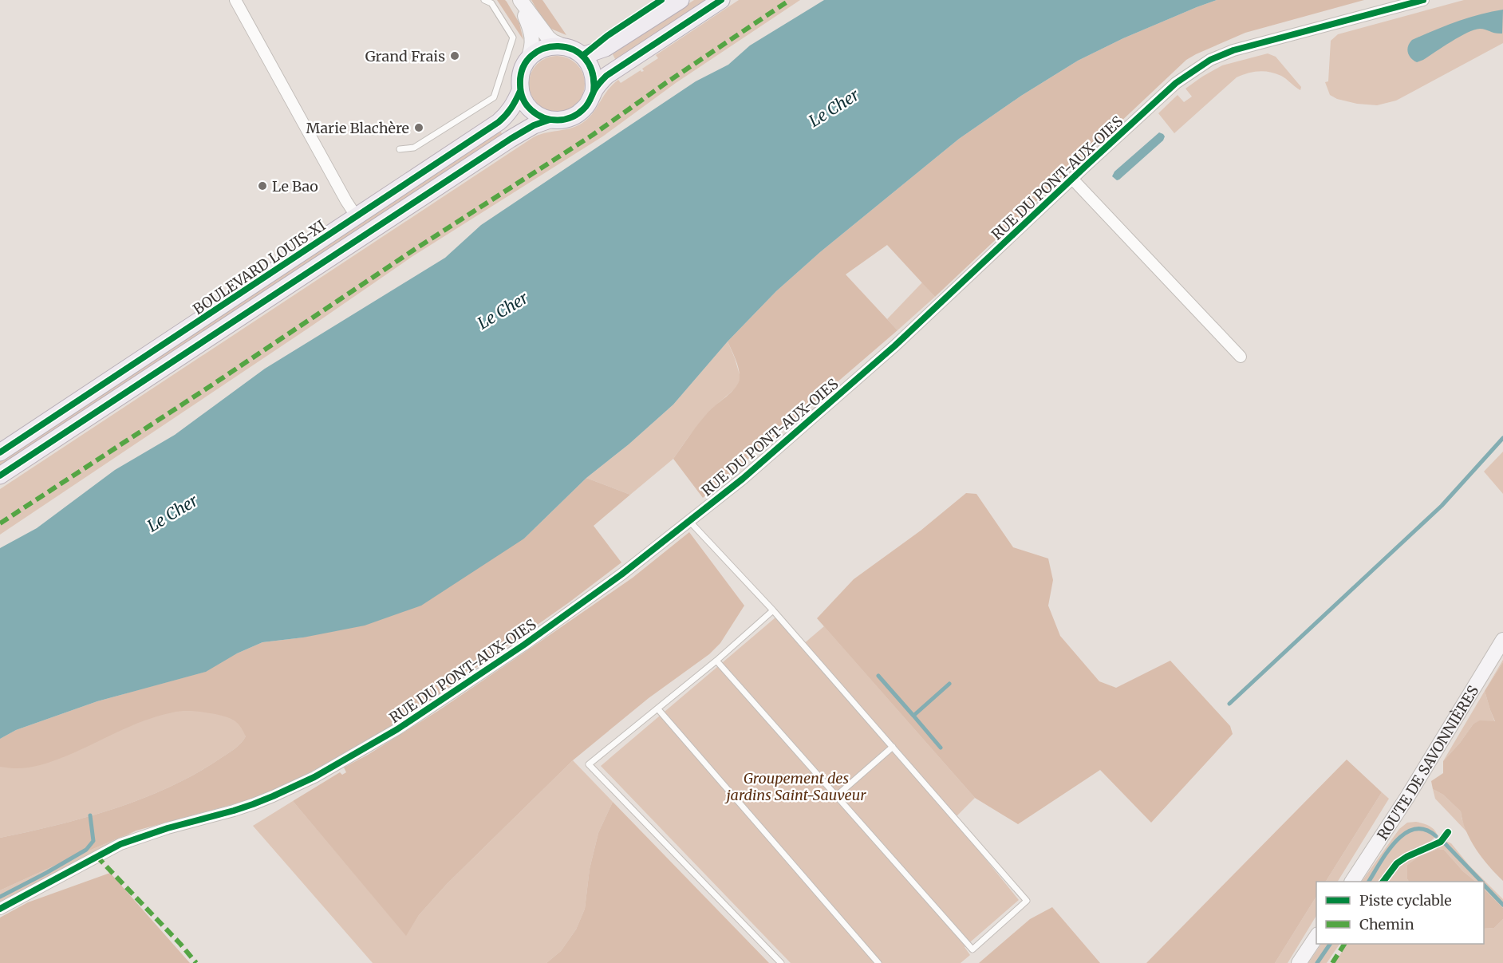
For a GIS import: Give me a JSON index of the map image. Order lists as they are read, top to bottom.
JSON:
{
  "streets": {
    "main road": ["BOULEVARD LOUIS-XI", "ROUTE DE SAVONNIÈRES"],
    "street": ["RUE DU PONT-AUX-OIES"]
  },
  "water": ["Le Cher"],
  "parks": ["Groupement des jardins Saint-Sauveur"],
  "places": ["Grand Frais", "Marie Blachère", "Le Bao"],
  "legend": ["Piste cyclable", "Chemin"]
}
